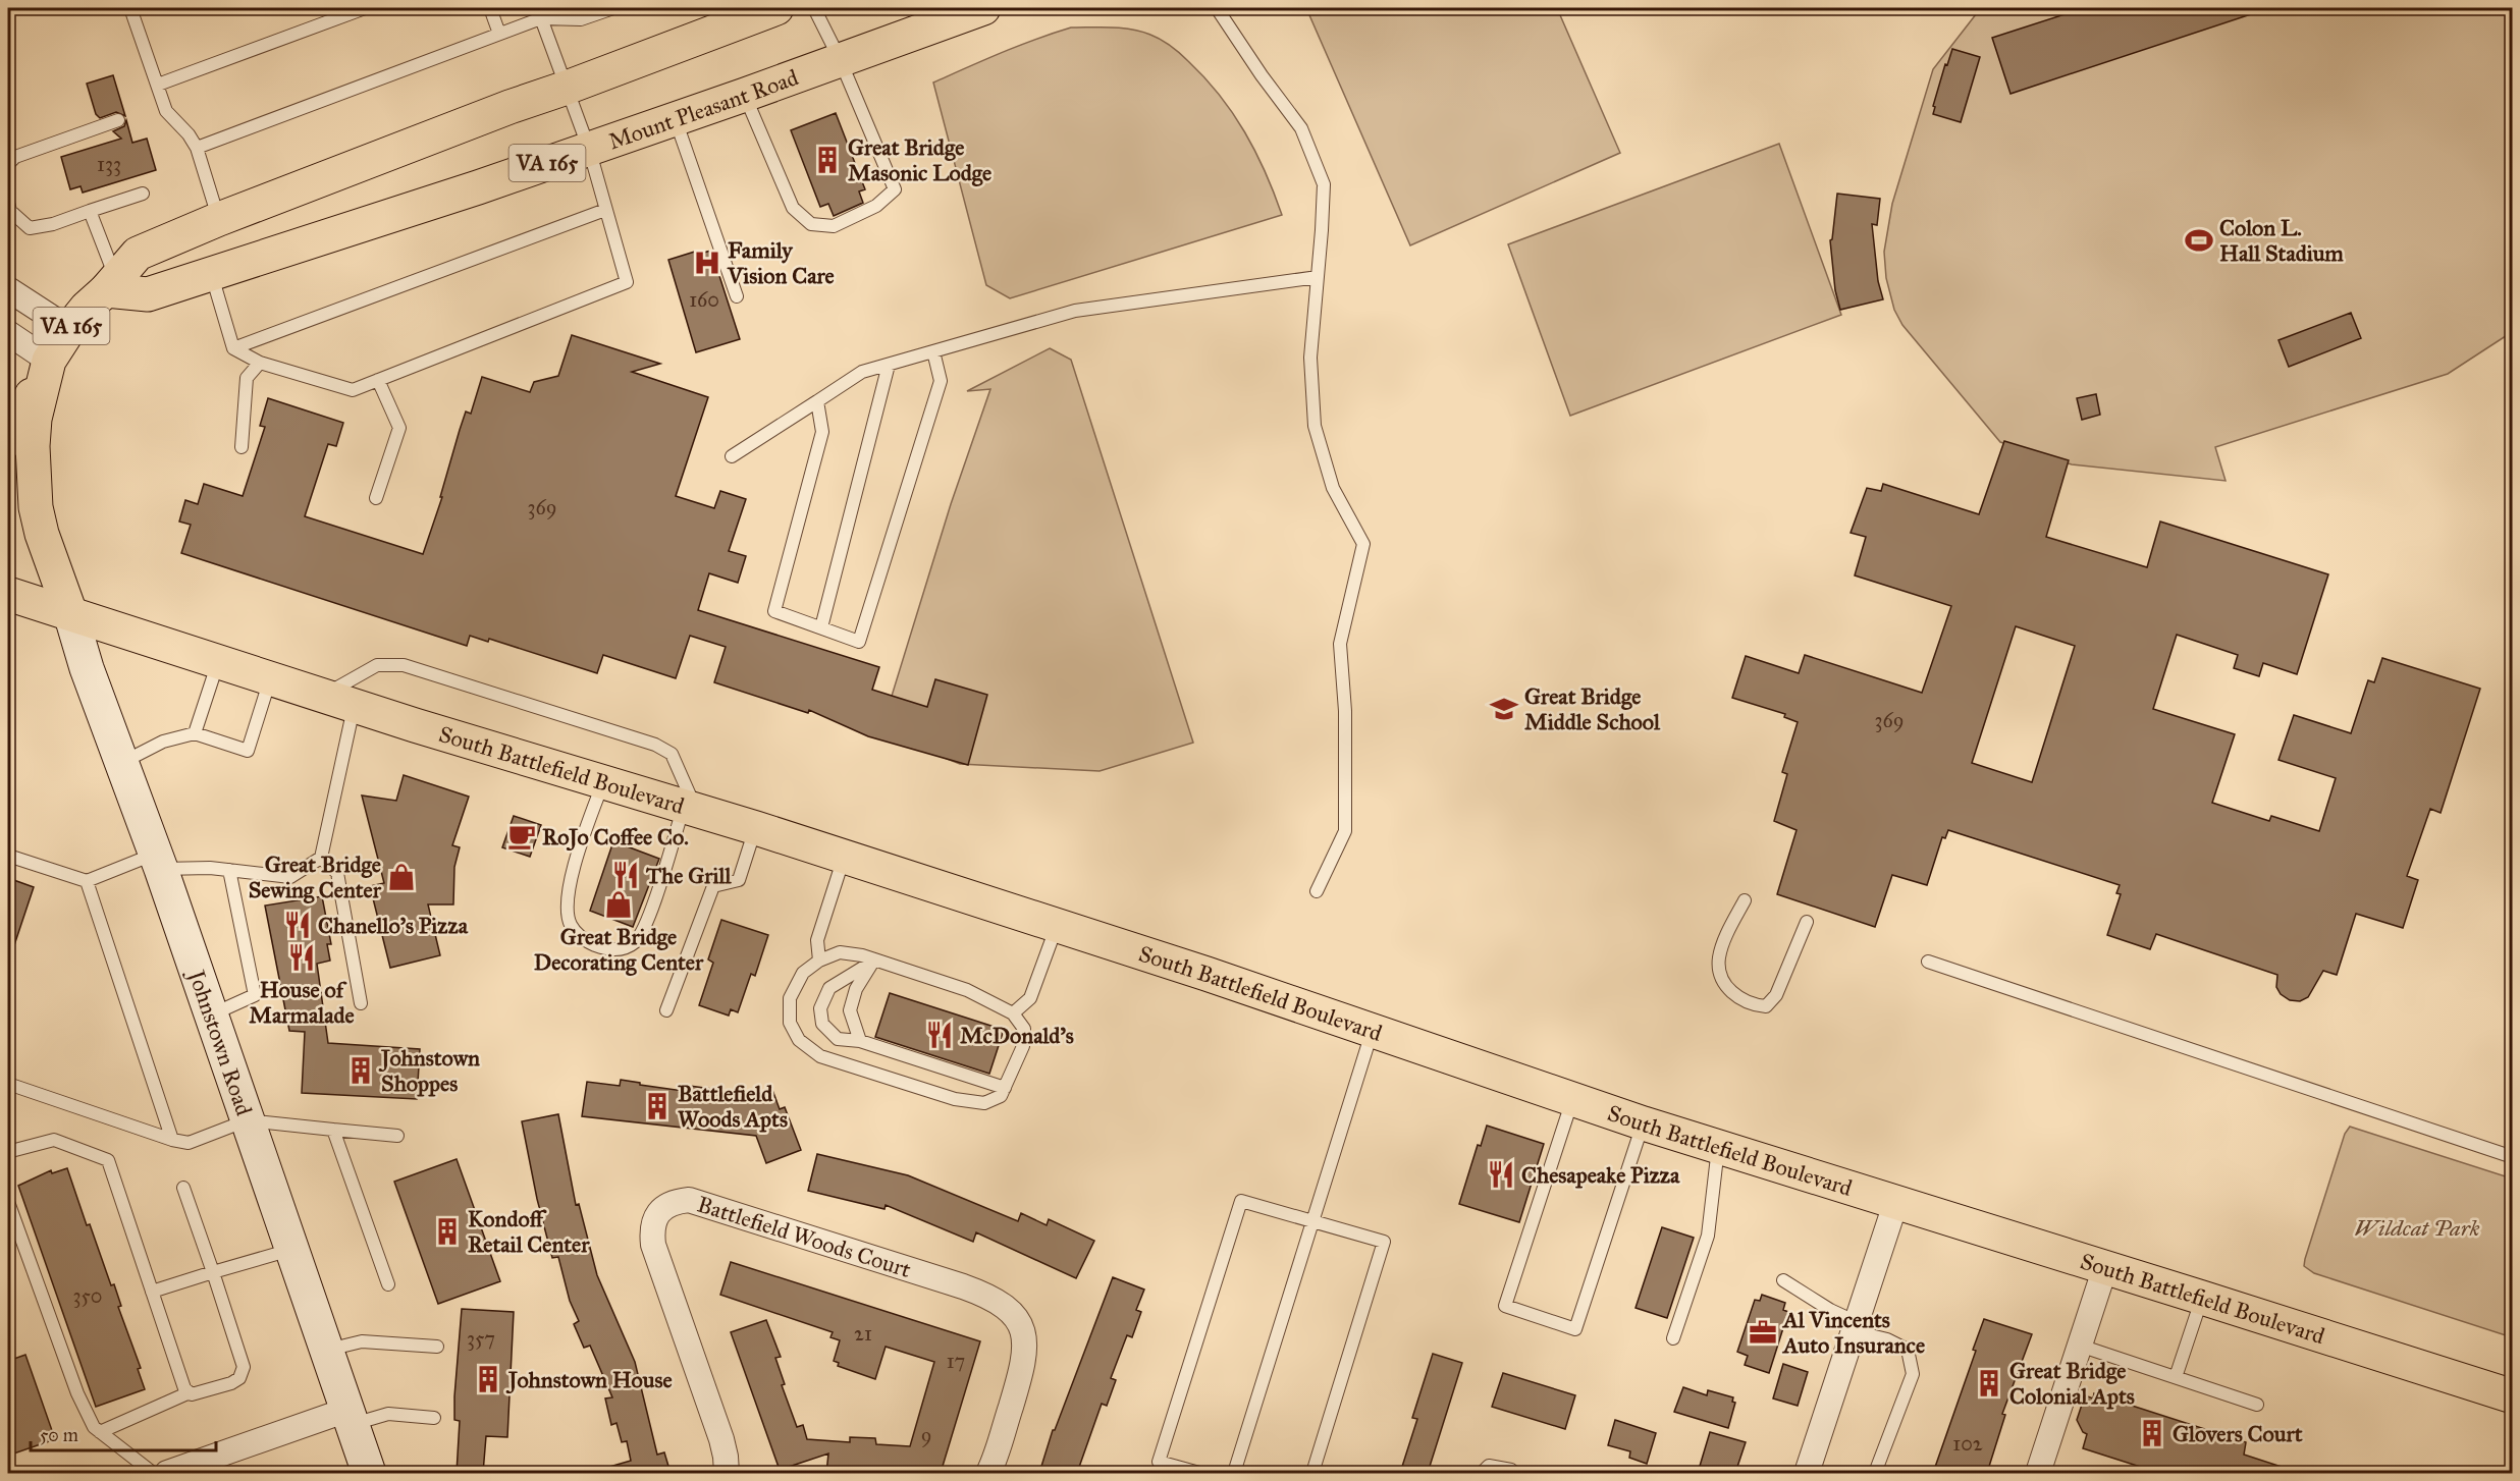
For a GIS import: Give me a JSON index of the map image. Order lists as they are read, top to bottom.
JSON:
{
  "streets": {
    "main road": [
      "Mount Pleasant Road",
      "VA 165",
      "South Battlefield Boulevard",
      "Johnstown Road"
    ],
    "street": ["Battlefield Woods Court"]
  },
  "crossings": [
    ["Mount Pleasant Road", "VA 165"],
    ["VA 165", "South Battlefield Boulevard"],
    ["VA 165", "Johnstown Road"],
    ["South Battlefield Boulevard", "Johnstown Road"]
  ],
  "parks": ["Wildcat Park"],
  "places": {
    "building": [
      "Great Bridge Masonic Lodge",
      "Johnstown Shoppes",
      "Battlefield Woods Apts",
      "Kondoff Retail Center",
      "Johnstown House",
      "Great Bridge Colonial Apts",
      "Glovers Court"
    ],
    "sports": ["Colon L. Hall Stadium"],
    "hospital": ["Family Vision Care"],
    "school or university": ["Great Bridge Middle School"],
    "cafe": ["RoJo Coffee Co."],
    "restaurant": [
      "The Grill",
      "Chanello's Pizza",
      "House of Marmalade",
      "McDonald's",
      "Chesapeake Pizza"
    ],
    "shop": ["Great Bridge Sewing Center", "Great Bridge Decorating Center"],
    "office": ["Al Vincents Auto Insurance"]
  },
  "house_numbers": [
    "133",
    "160",
    "369",
    "369",
    "350",
    "21",
    "357",
    "17",
    "9",
    "102"
  ],
  "scale_bar": "50 m"
}
